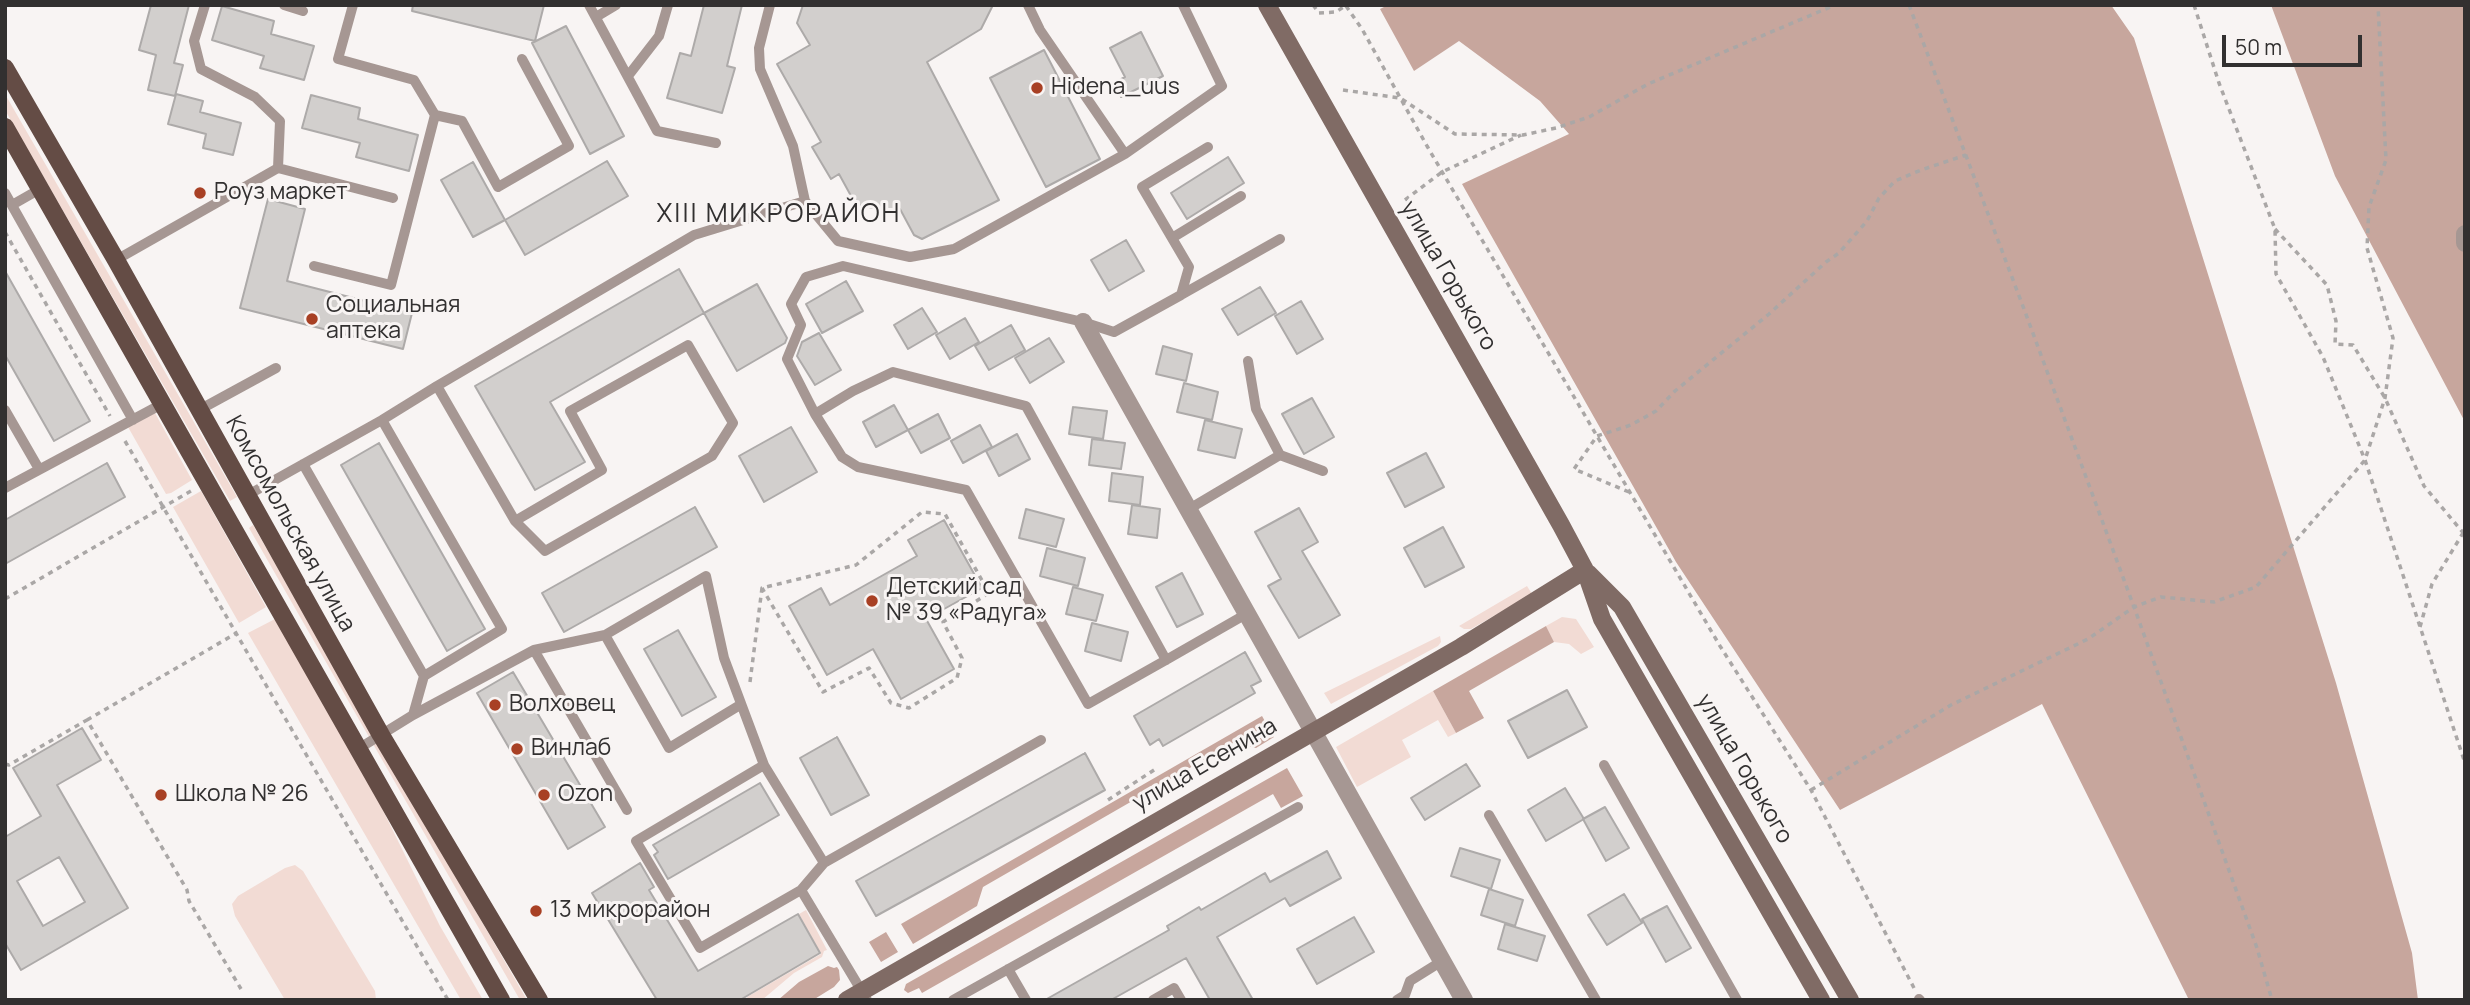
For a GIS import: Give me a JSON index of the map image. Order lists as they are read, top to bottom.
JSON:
{
  "streets": {
    "main road": ["улица Горького", "Комсомольская улица", "улица Есенина"]
  },
  "crossings": [
    ["улица Горького", "улица Есенина"]
  ],
  "districts": ["XIII МИКРОРАЙОН"],
  "places": [
    "Hidena_uus",
    "Роуз маркет",
    "Социальная аптека",
    "Детский сад № 39 «Радуга»",
    "Волховец",
    "Винлаб",
    "Школа № 26",
    "Ozon",
    "13 микрорайон"
  ],
  "scale_bar": "50 m"
}
